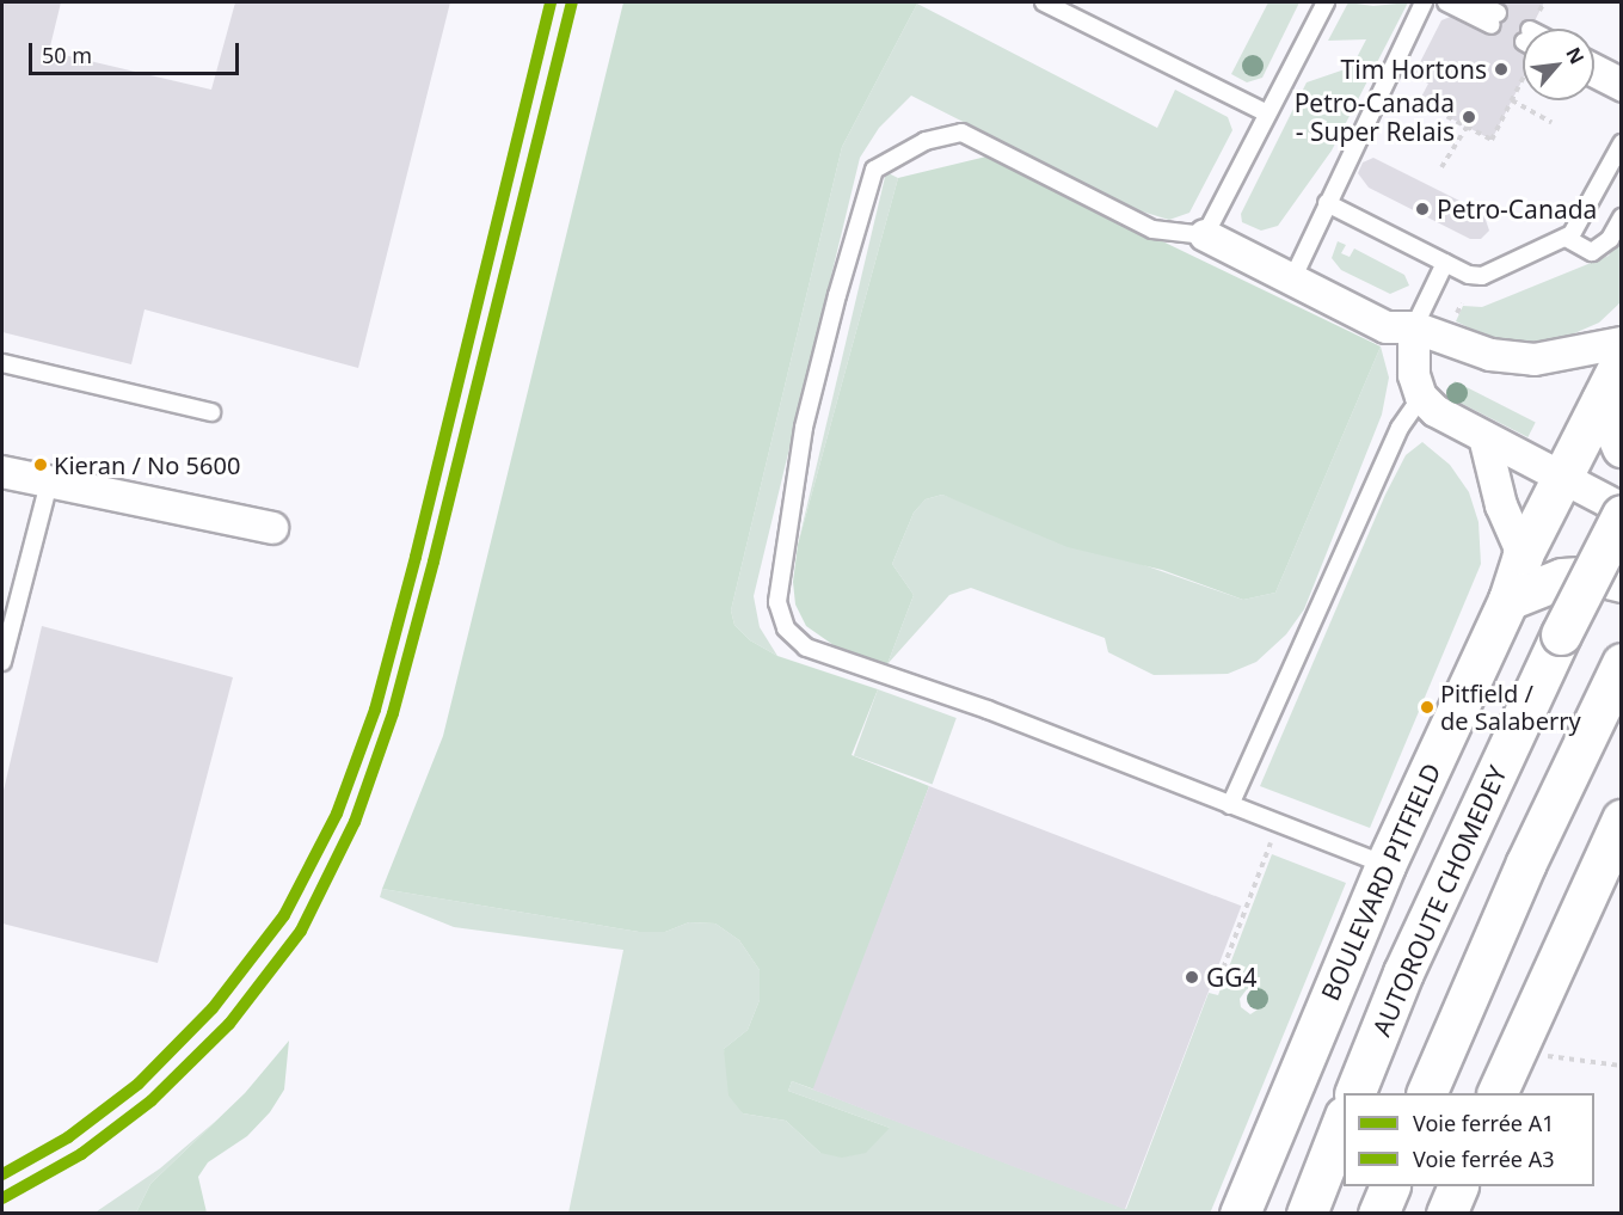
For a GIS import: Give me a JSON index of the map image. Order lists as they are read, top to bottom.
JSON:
{
  "streets": {
    "main road": ["BOULEVARD PITFIELD", "AUTOROUTE CHOMEDEY"]
  },
  "places": [
    "Tim Hortons",
    "Petro-Canada - Super Relais",
    "Petro-Canada",
    "Kieran / No 5600",
    "Pitfield / de Salaberry",
    "GG4"
  ],
  "lines": ["rail line A1", "rail line A3"],
  "legend": ["Voie ferrée A1", "Voie ferrée A3"],
  "scale_bar": "50 m",
  "north": "top right"
}
